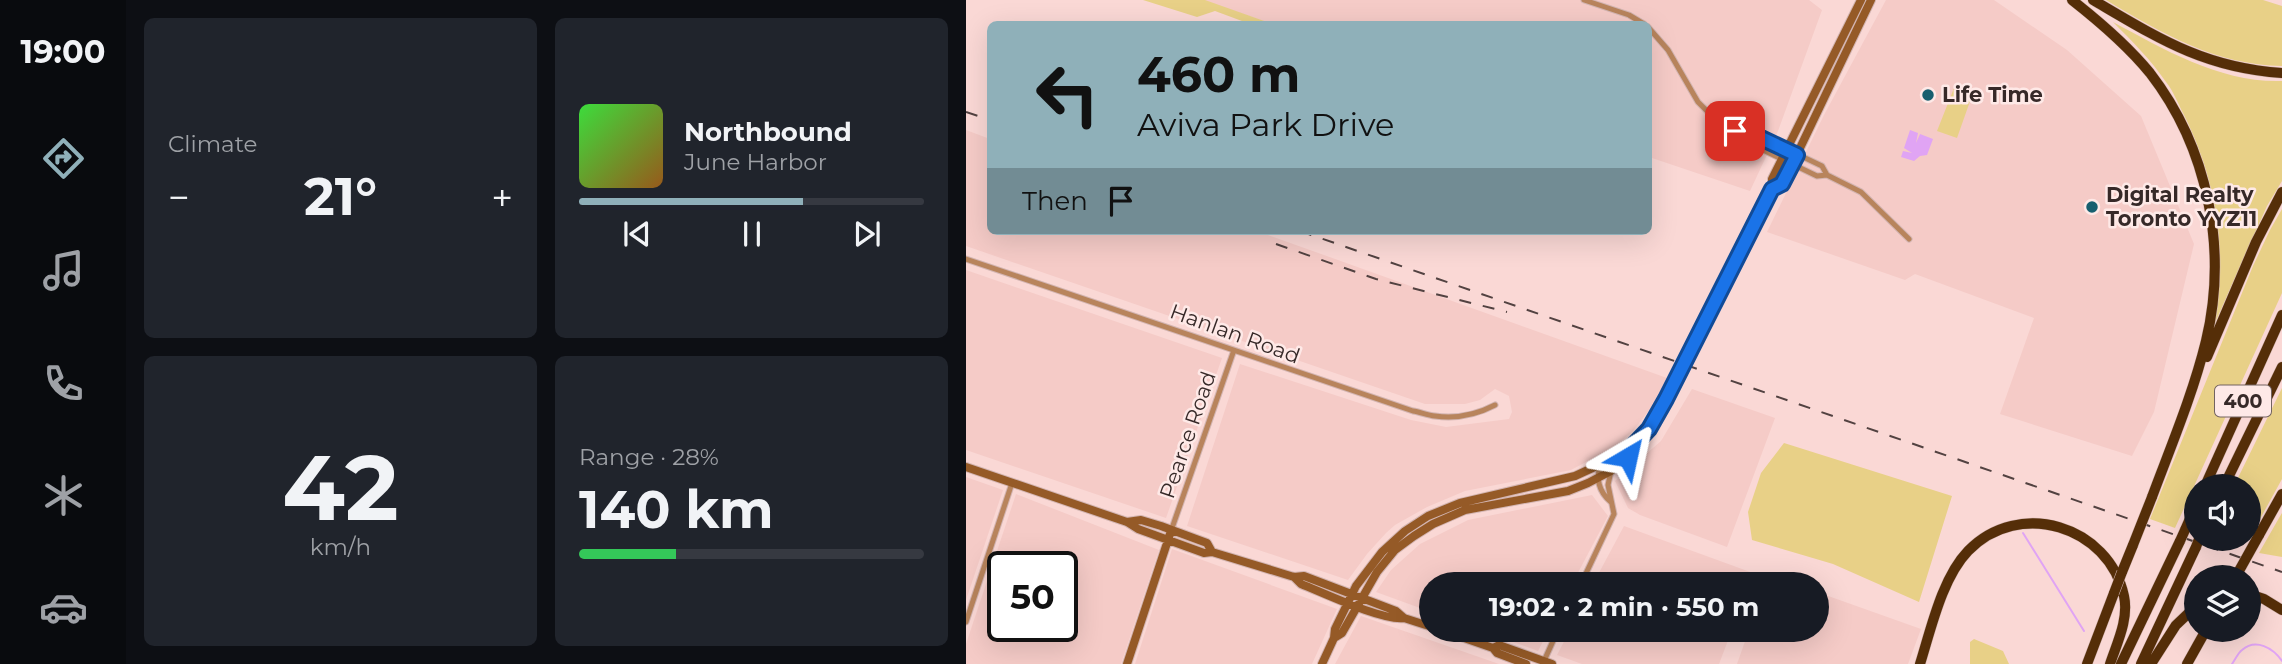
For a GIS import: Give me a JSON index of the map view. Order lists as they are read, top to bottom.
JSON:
{
  "streets": {
    "highway": ["400"],
    "street": ["Hanlan Road", "Pearce Road"]
  },
  "crossings": [
    ["Hanlan Road", "Pearce Road"]
  ],
  "places": ["Life Time", "Digital Realty Toronto YYZ11"],
  "page": {
    "tabs": "19:00",
    "tile": [
      "Climate",
      ["42", "km/h"],
      ["Range · 28%", "140 km"]
    ],
    "turn": ["460 m", "Aviva Park Drive"],
    "song": ["Northbound", "June Harbor"],
    "heat": ["−", "21°", "+"],
    "then": "Then",
    "limit": "50",
    "trip": "19:02 · 2 min · 550 m"
  }
}
